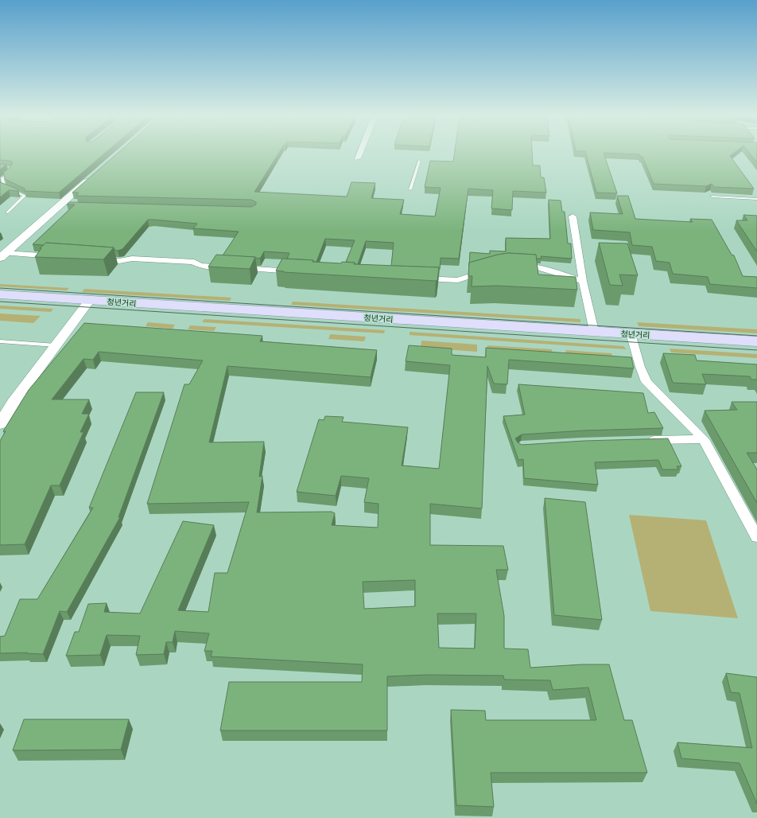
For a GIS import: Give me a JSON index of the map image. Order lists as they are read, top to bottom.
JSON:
{
  "streets": {
    "main road": ["청년거리"]
  }
}
